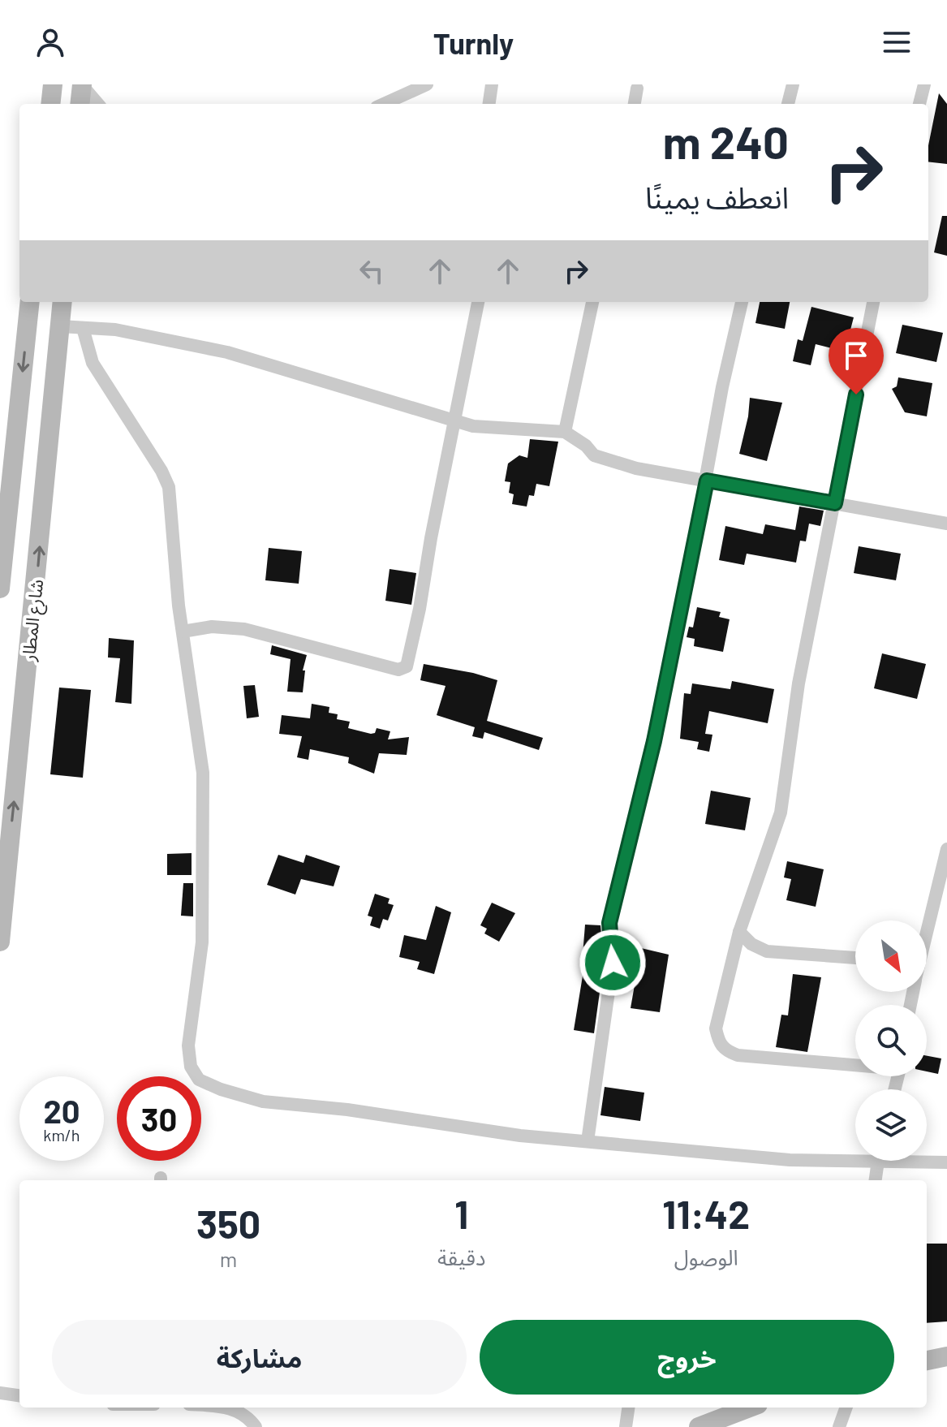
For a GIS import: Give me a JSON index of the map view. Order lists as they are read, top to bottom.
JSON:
{
  "streets": {
    "street": ["شارع المطار"]
  },
  "north": "bottom right",
  "page": {
    "header": "Turnly",
    "turn": ["240 m", "انعطف يمينًا"],
    "speed": "20 km/h",
    "limit": "30",
    "eta": [
      "11:42",
      "الوصول",
      "1",
      "دقيقة",
      "350",
      "m"
    ],
    "buttons": ["خروج", "مشاركة"]
  }
}
